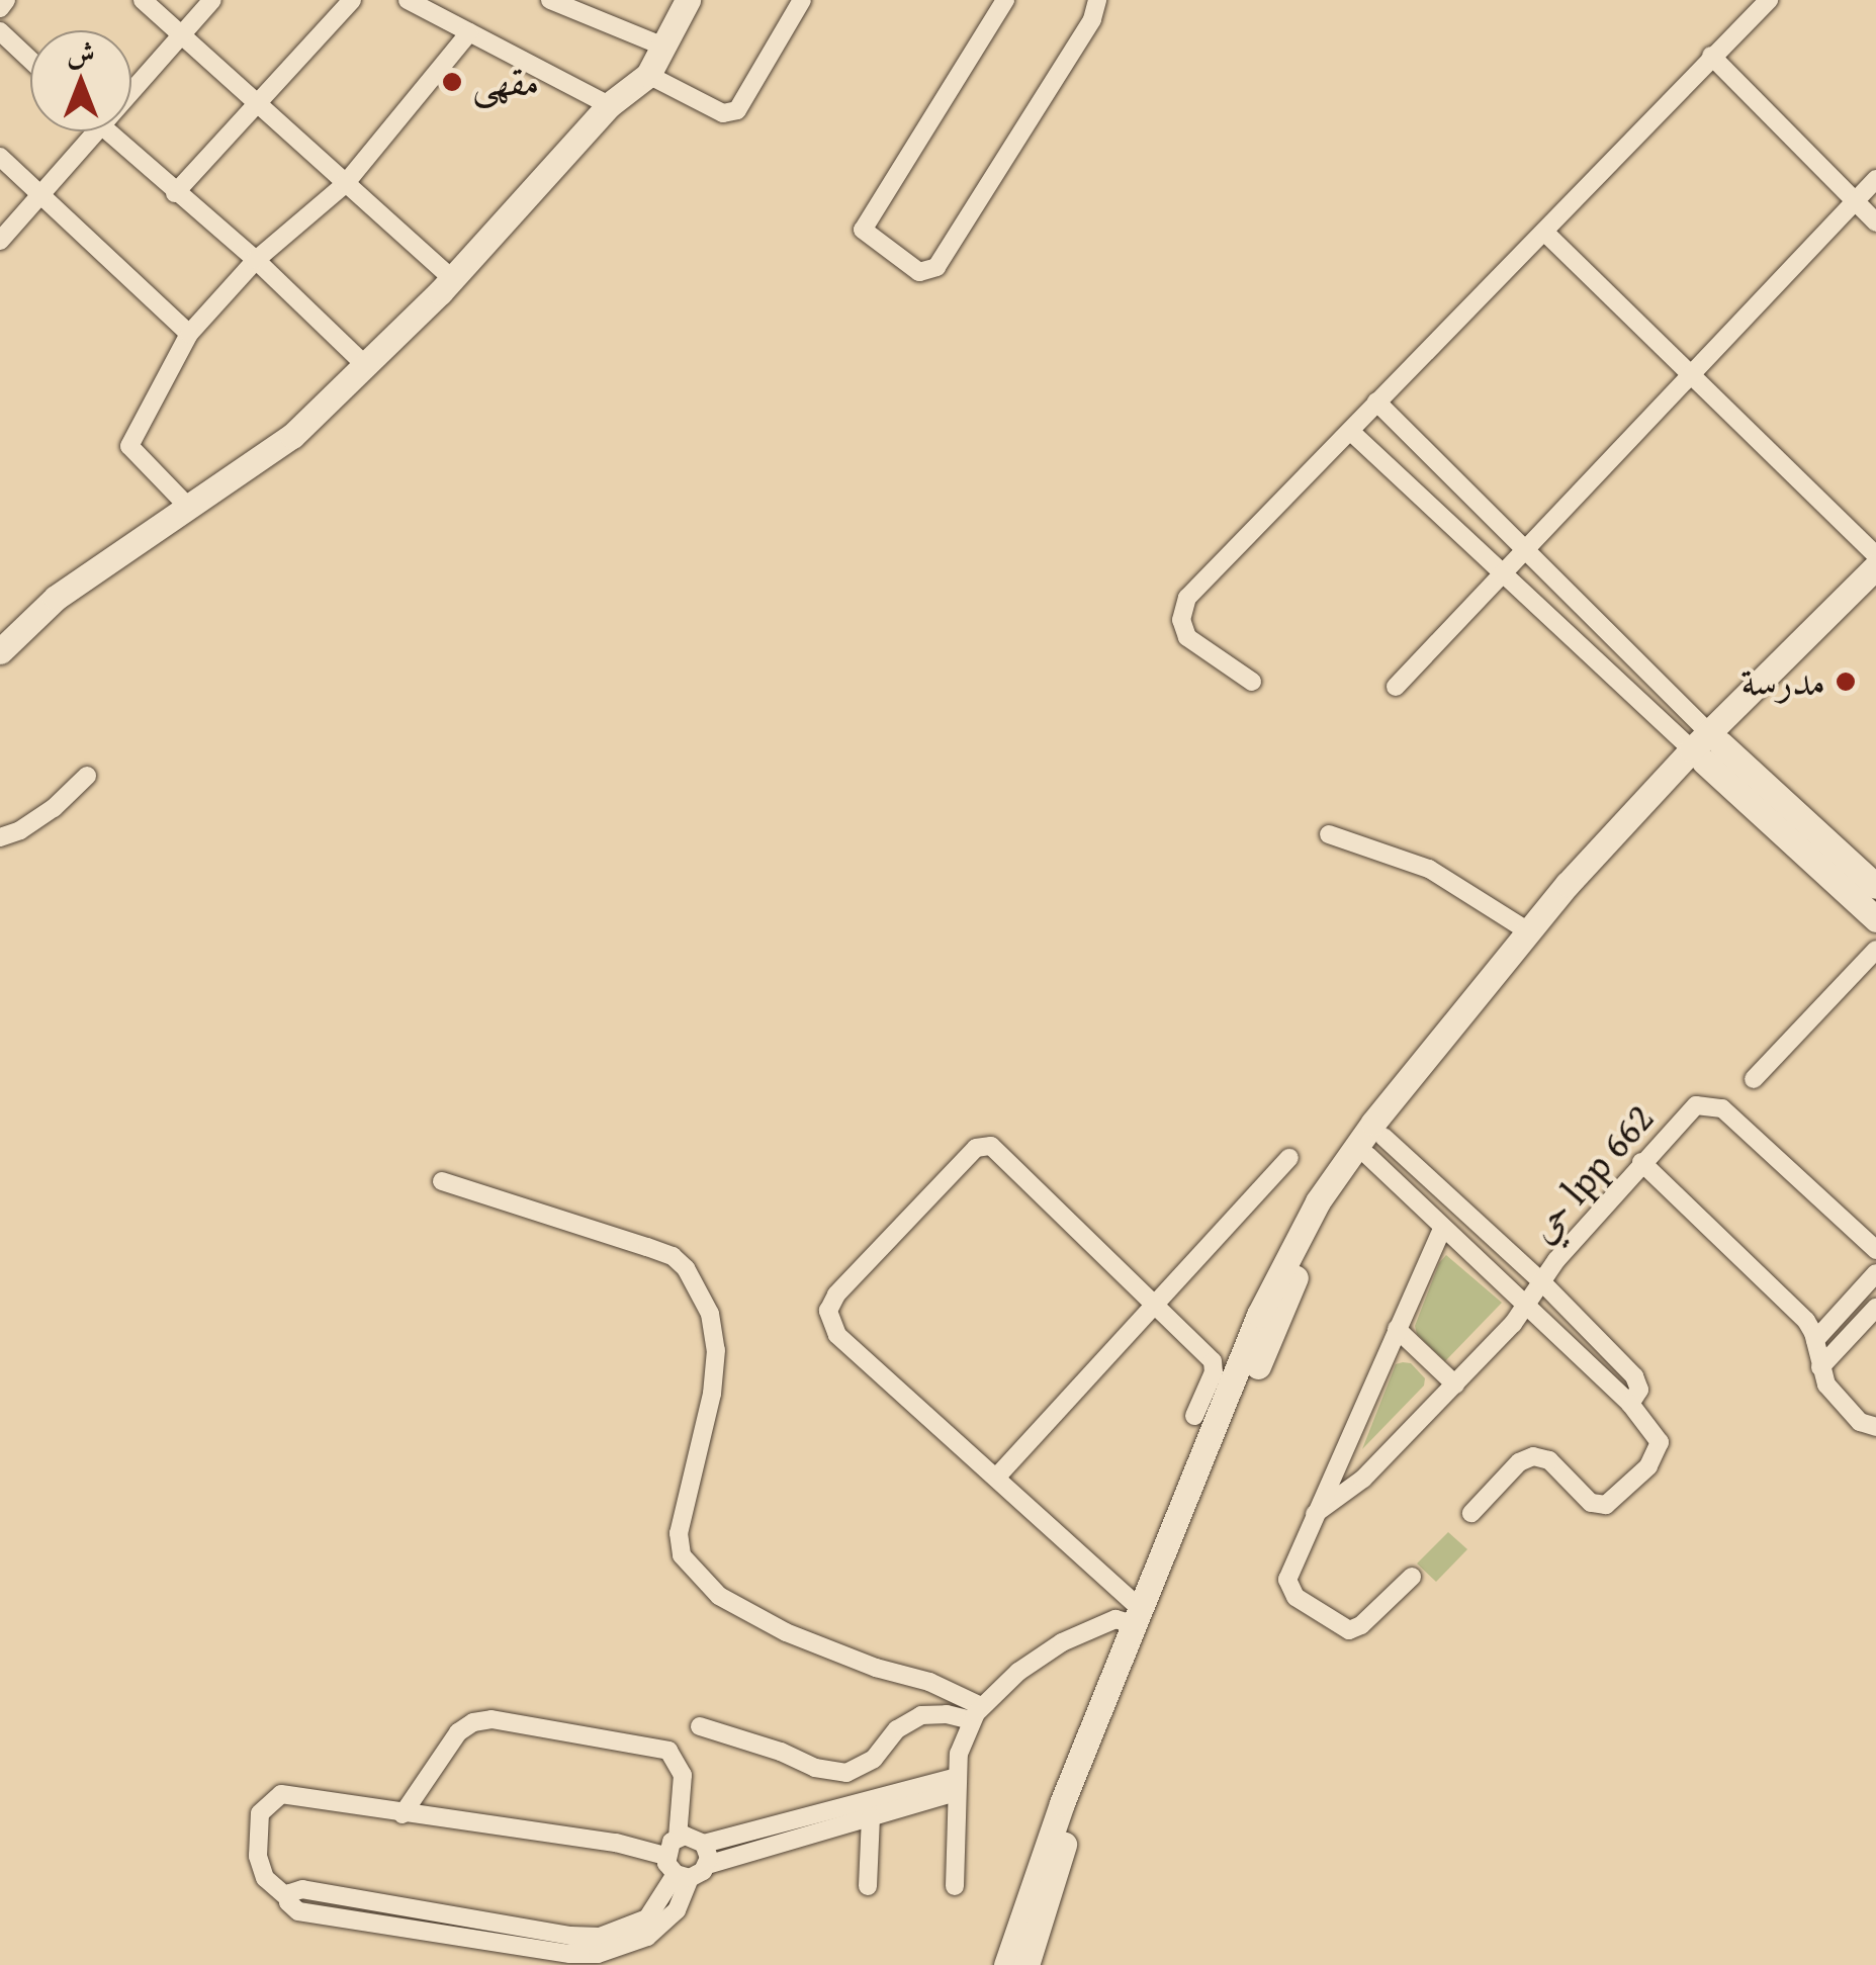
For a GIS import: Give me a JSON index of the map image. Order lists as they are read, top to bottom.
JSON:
{
  "streets": {
    "street": ["حي lpp 662"]
  },
  "places": ["مقهى", "مدرسة"],
  "north": "top"
}
